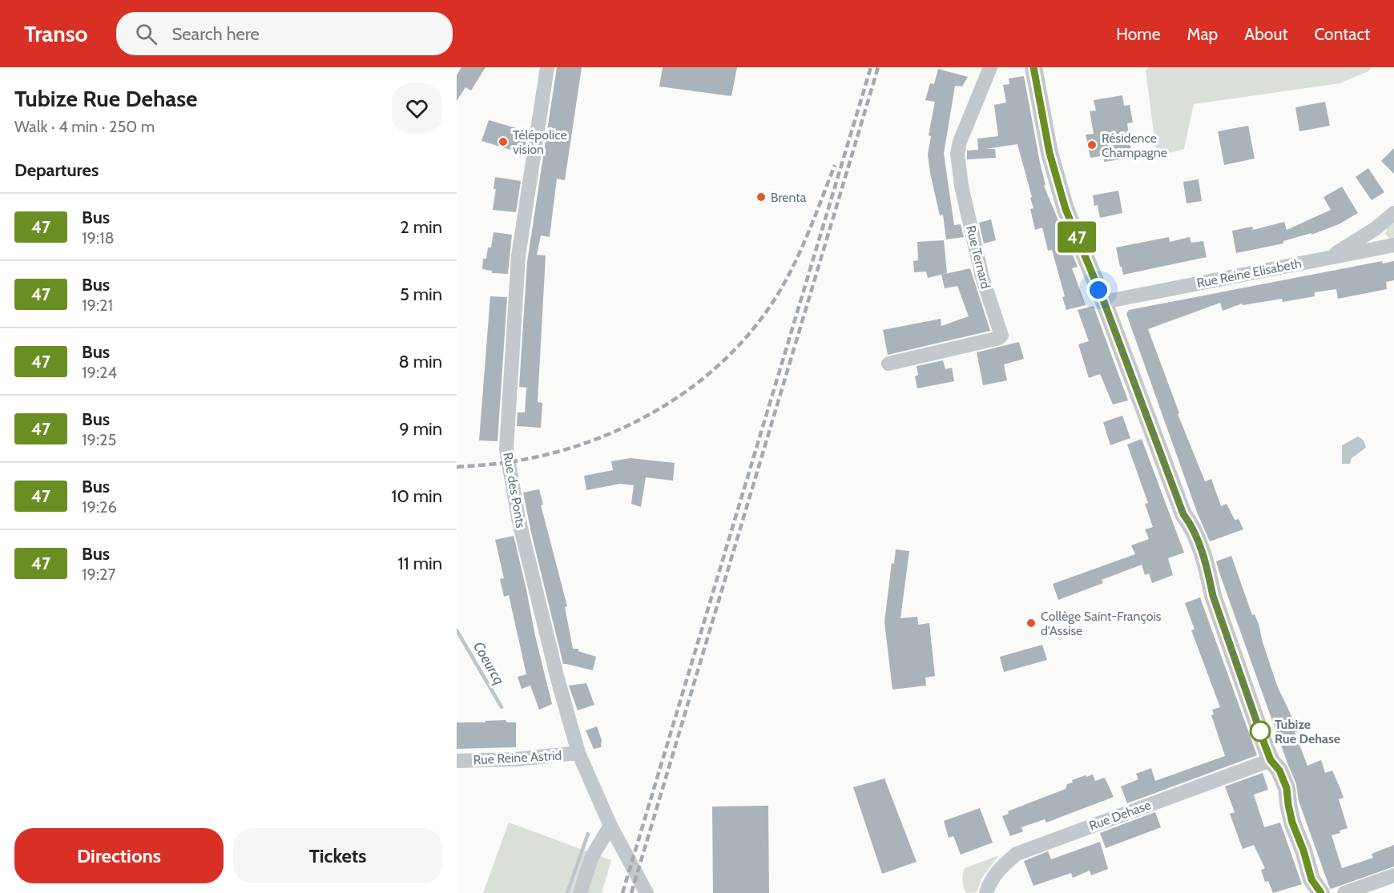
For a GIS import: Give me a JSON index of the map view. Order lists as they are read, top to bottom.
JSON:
{
  "streets": {
    "street": [
      "Rue Ternard",
      "Rue Reine Elisabeth",
      "Rue des Ponts",
      "Rue Reine Astrid",
      "Rue Dehase"
    ]
  },
  "crossings": [
    ["Rue des Ponts", "Rue Reine Astrid"]
  ],
  "water": ["Coeurcq"],
  "places": [
    "Télépolice vision",
    "Résidence Champagne",
    "Brenta",
    "Collège Saint-François d'Assise",
    "Tubize Rue Dehase"
  ],
  "lines": ["bus line 47"],
  "page": {
    "header": "Transo",
    "search": "Search here",
    "nav": [
      "Home",
      "Map",
      "About",
      "Contact"
    ],
    "heading": [
      ["Tubize Rue Dehase", "Walk · 4 min · 250 m"],
      "Departures"
    ],
    "on_map": "47",
    "list": [
      {
        "mark": "47",
        "name": "Bus",
        "note": "19:18",
        "value": "2 min"
      },
      {
        "mark": "47",
        "name": "Bus",
        "note": "19:21",
        "value": "5 min"
      },
      {
        "mark": "47",
        "name": "Bus",
        "note": "19:24",
        "value": "8 min"
      },
      {
        "mark": "47",
        "name": "Bus",
        "note": "19:25",
        "value": "9 min"
      },
      {
        "mark": "47",
        "name": "Bus",
        "note": "19:26",
        "value": "10 min"
      },
      {
        "mark": "47",
        "name": "Bus",
        "note": "19:27",
        "value": "11 min"
      }
    ],
    "buttons": ["Directions", "Tickets"]
  }
}
